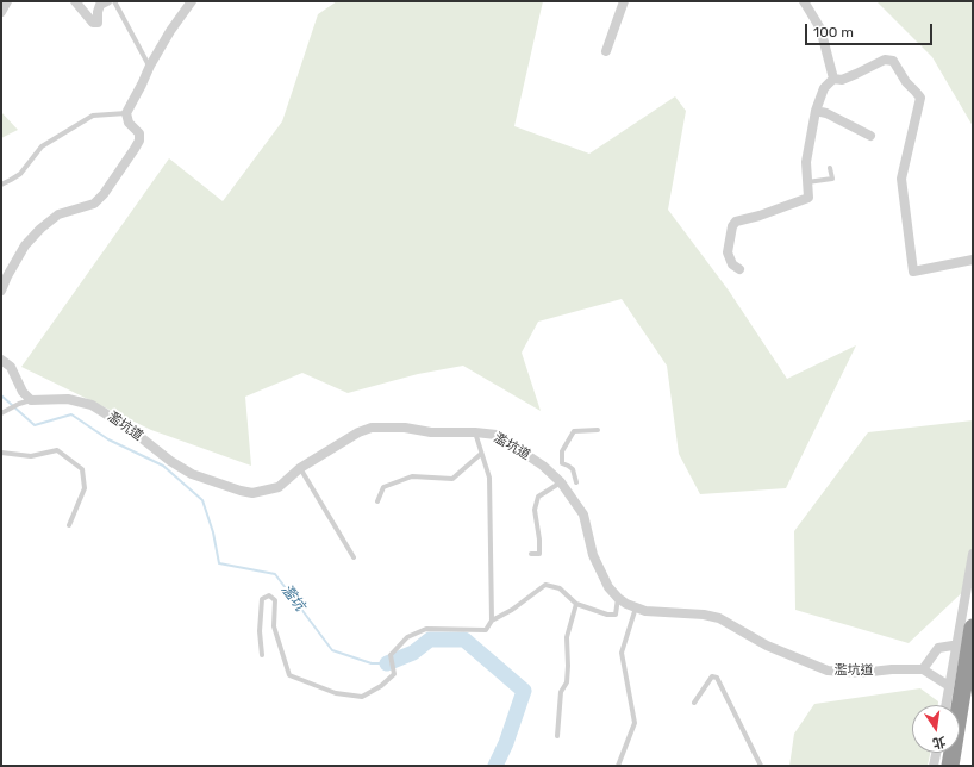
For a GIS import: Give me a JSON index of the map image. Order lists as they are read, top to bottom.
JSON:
{
  "streets": {
    "street": ["濫坑道"]
  },
  "water": ["濫坑"],
  "scale_bar": "100 m",
  "north": "bottom"
}
